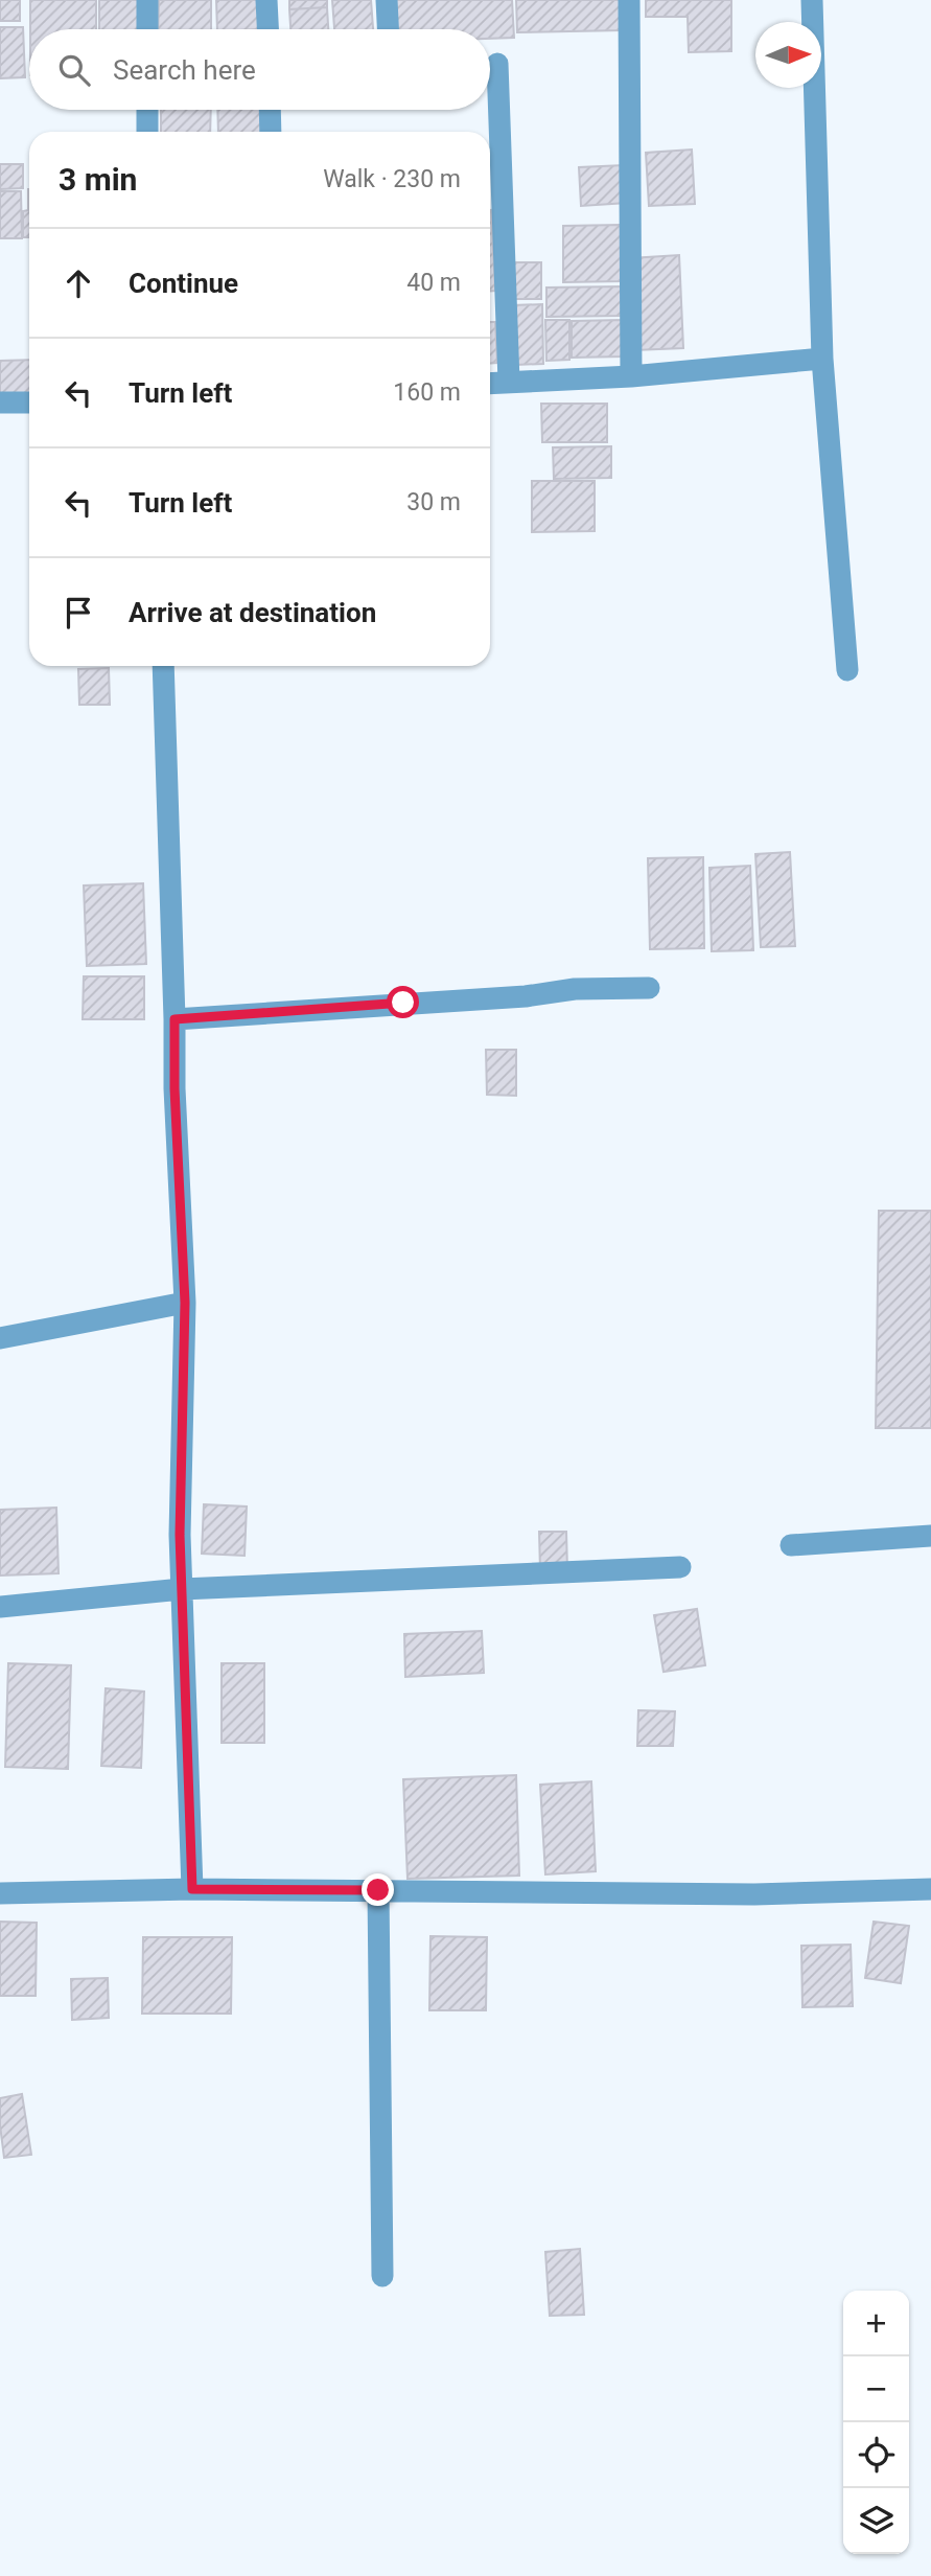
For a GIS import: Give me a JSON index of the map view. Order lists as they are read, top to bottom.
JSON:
{
  "north": "right",
  "page": {
    "search": "Search here",
    "heading": ["3 min", "Walk · 230 m"],
    "list": [
      ["Continue", "40 m"],
      ["Turn left", "160 m"],
      ["Turn left", "30 m"],
      "Arrive at destination"
    ],
    "map_buttons": ["+", "−"]
  }
}
